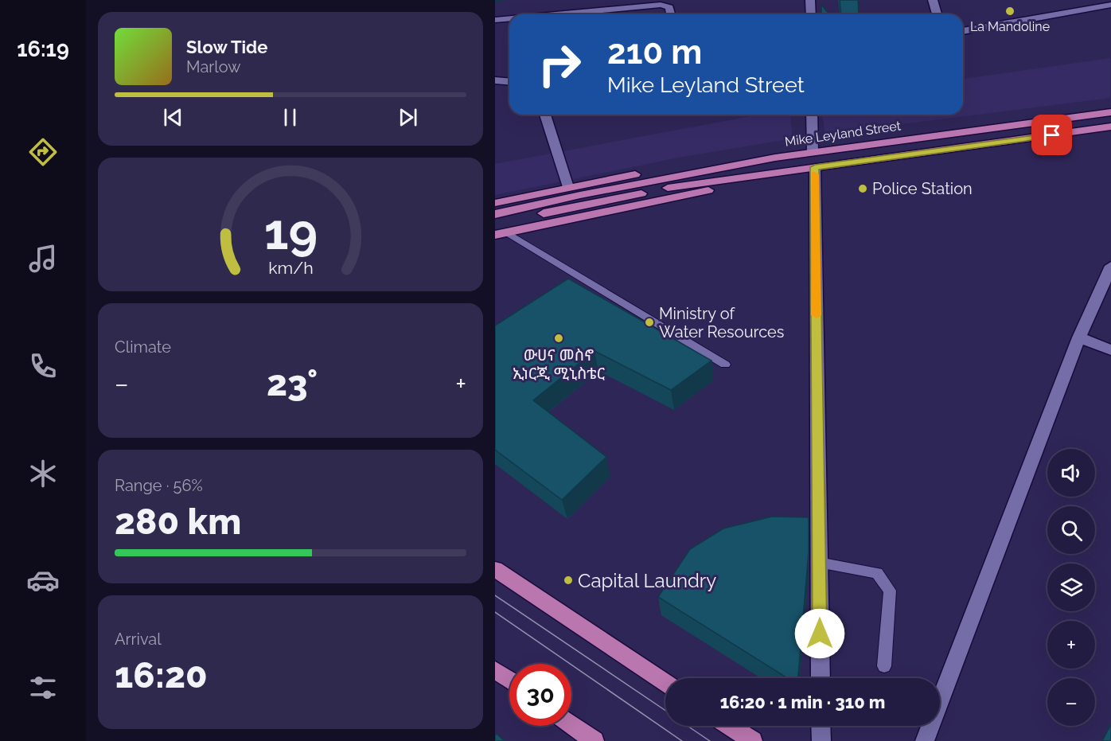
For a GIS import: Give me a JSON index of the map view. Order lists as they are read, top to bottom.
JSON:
{
  "streets": {
    "main road": ["Mike Leyland Street"]
  },
  "places": [
    "La Mandoline",
    "Police Station",
    "Ministry of Water Resources",
    "ውሀና መስኖ ኢነርጂ ሚኒስቴር",
    "Capital Laundry"
  ],
  "page": {
    "tabs": "16:19",
    "turn": ["210 m", "Mike Leyland Street"],
    "song": ["Slow Tide", "Marlow"],
    "tile": [
      "Climate",
      ["Range · 56%", "280 km"],
      ["Arrival", "16:20"]
    ],
    "heat": ["−", "23°", "+"],
    "map_buttons": ["+", "−"],
    "limit": "30",
    "trip": "16:20 · 1 min · 310 m",
    "gauge": ["19", "km/h"]
  }
}
